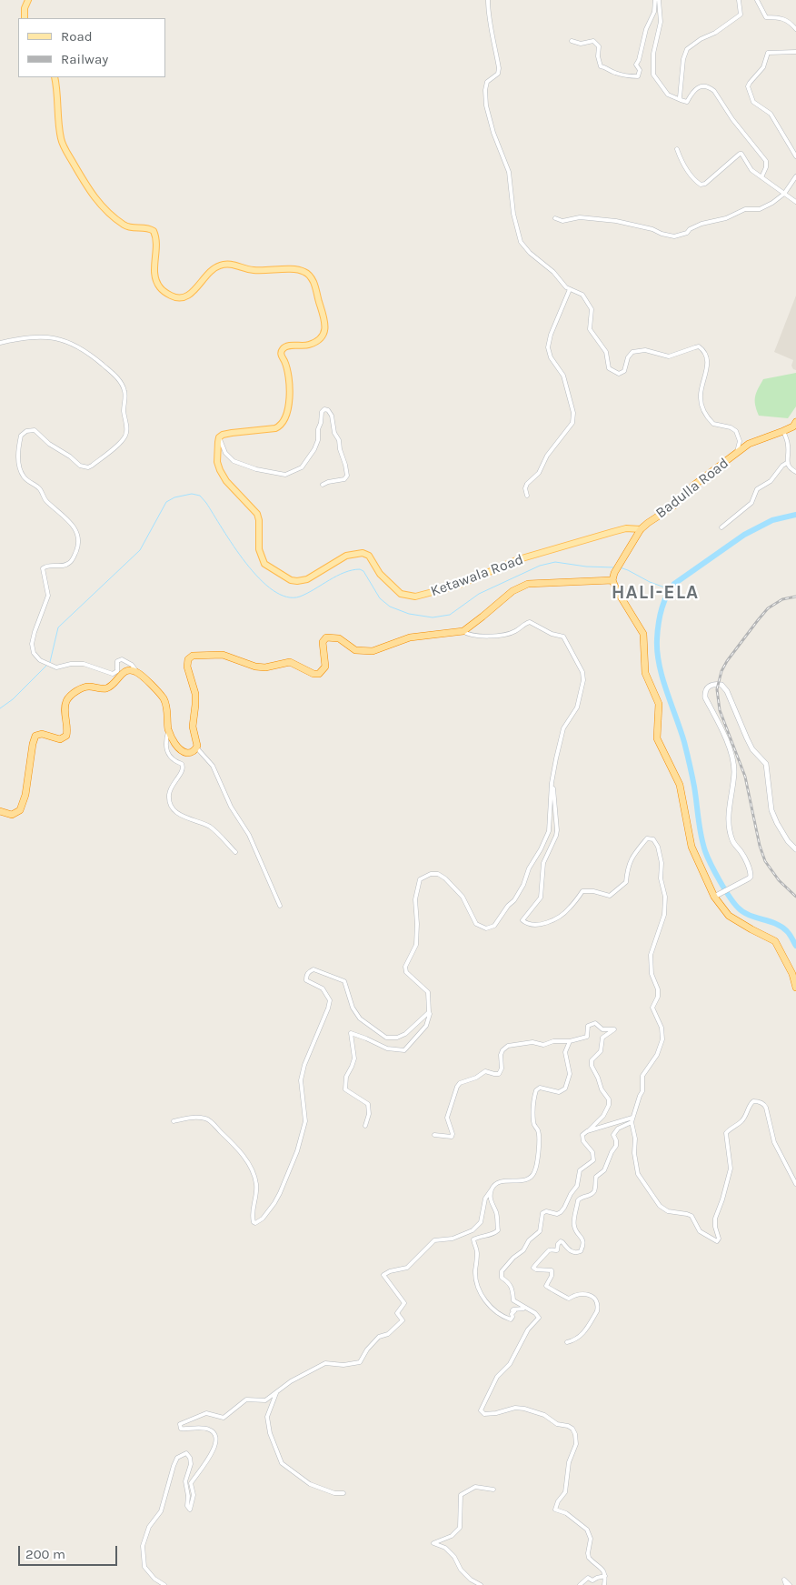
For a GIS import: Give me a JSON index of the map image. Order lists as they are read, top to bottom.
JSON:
{
  "streets": {
    "highway": ["Badulla Road"],
    "main road": ["Ketawala Road"]
  },
  "crossings": [
    ["Badulla Road", "Ketawala Road"]
  ],
  "districts": ["HALI-ELA"],
  "legend": ["Road", "Railway"],
  "scale_bar": "200 m"
}
